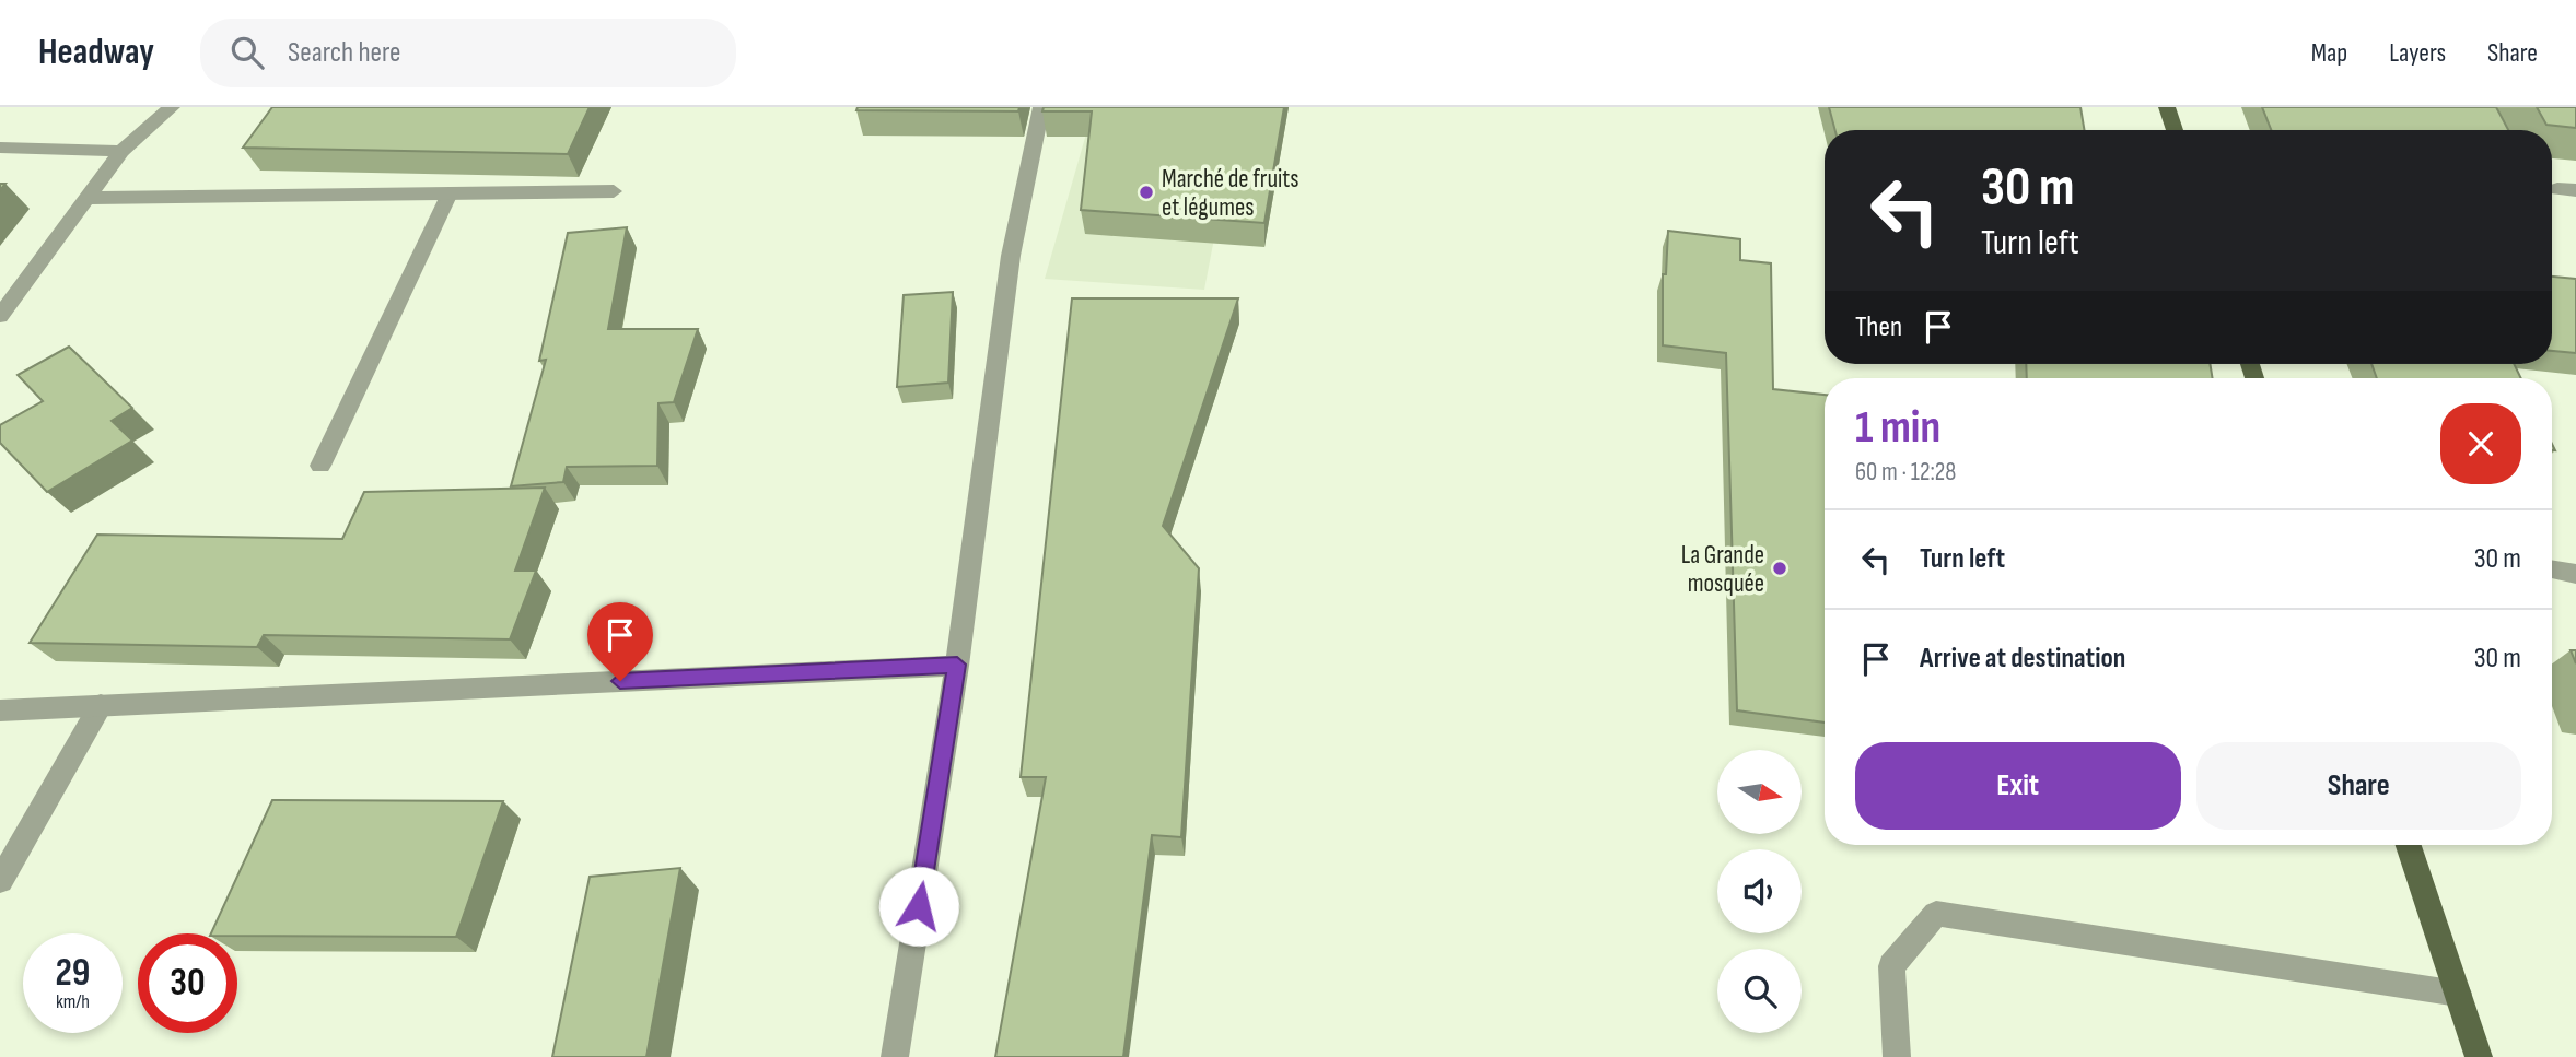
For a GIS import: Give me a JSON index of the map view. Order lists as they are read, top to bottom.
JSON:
{
  "places": ["Marché de fruits et légumes", "La Grande mosquée"],
  "north": "right",
  "page": {
    "header": "Headway",
    "search": "Search here",
    "nav": ["Map", "Layers", "Share"],
    "turn": ["30 m", "Turn left"],
    "then": "Then",
    "heading": ["1 min", "60 m · 12:28"],
    "list": [
      {
        "name": "Turn left",
        "value": "30 m"
      },
      {
        "name": "Arrive at destination",
        "value": "30 m"
      }
    ],
    "buttons": ["Exit", "Share"],
    "speed": "29 km/h",
    "limit": "30"
  }
}
